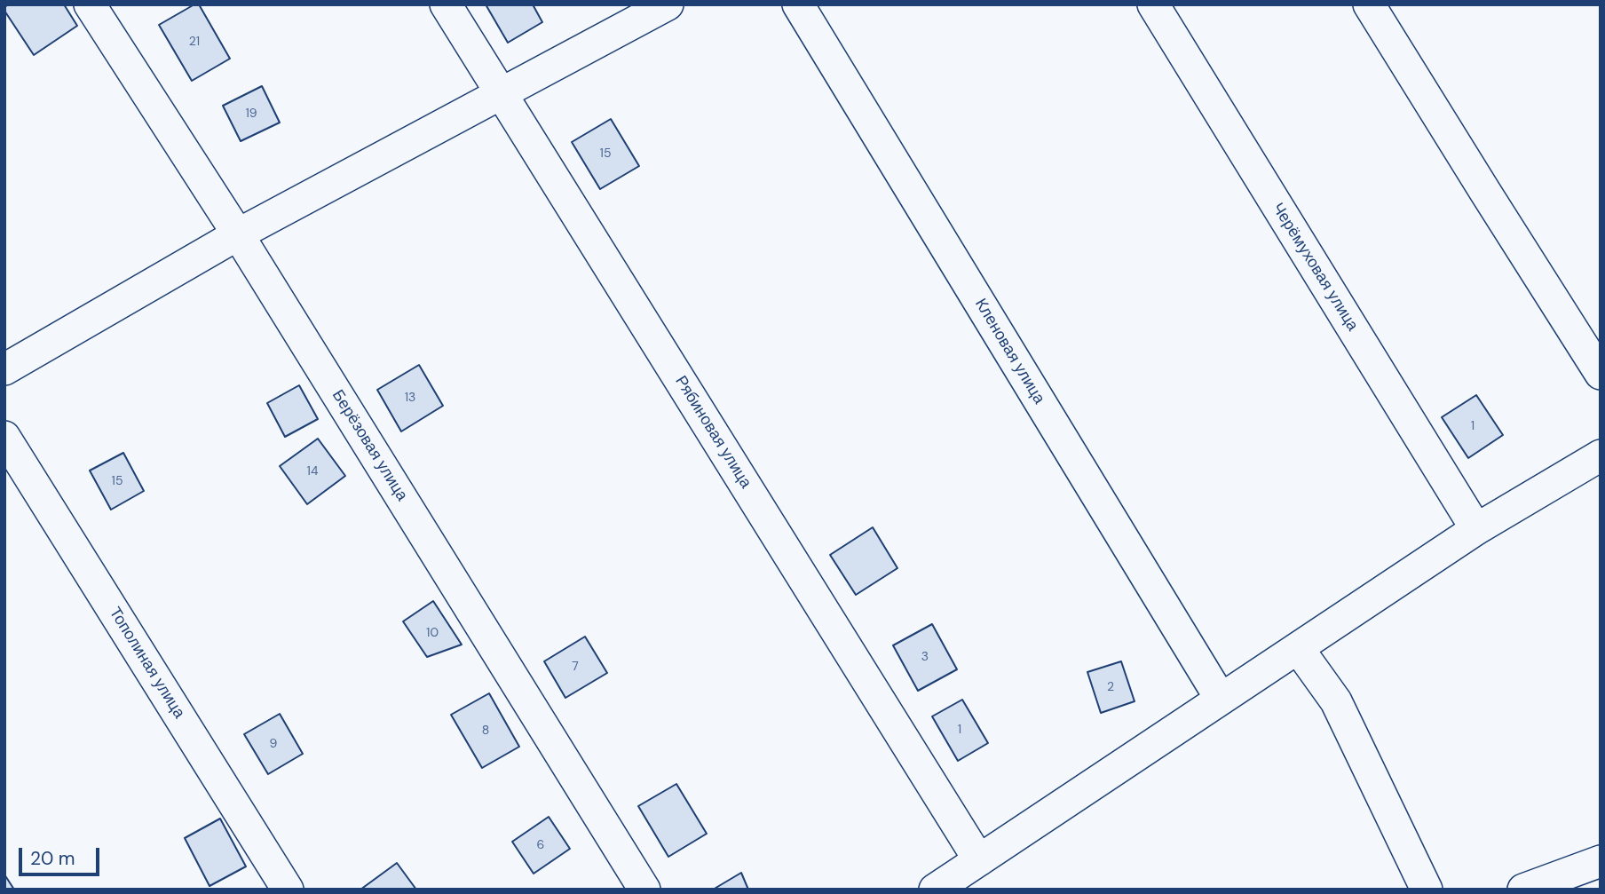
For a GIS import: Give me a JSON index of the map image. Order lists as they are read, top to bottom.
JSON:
{
  "streets": {
    "street": [
      "Черёмуховая улица",
      "Кленовая улица",
      "Рябиновая улица",
      "Берёзовая улица",
      "Тополиная улица"
    ]
  },
  "house_numbers": [
    "21",
    "19",
    "15",
    "13",
    "1",
    "14",
    "15",
    "10",
    "3",
    "7",
    "2",
    "1",
    "8",
    "9",
    "6"
  ],
  "scale_bar": "20 m"
}
